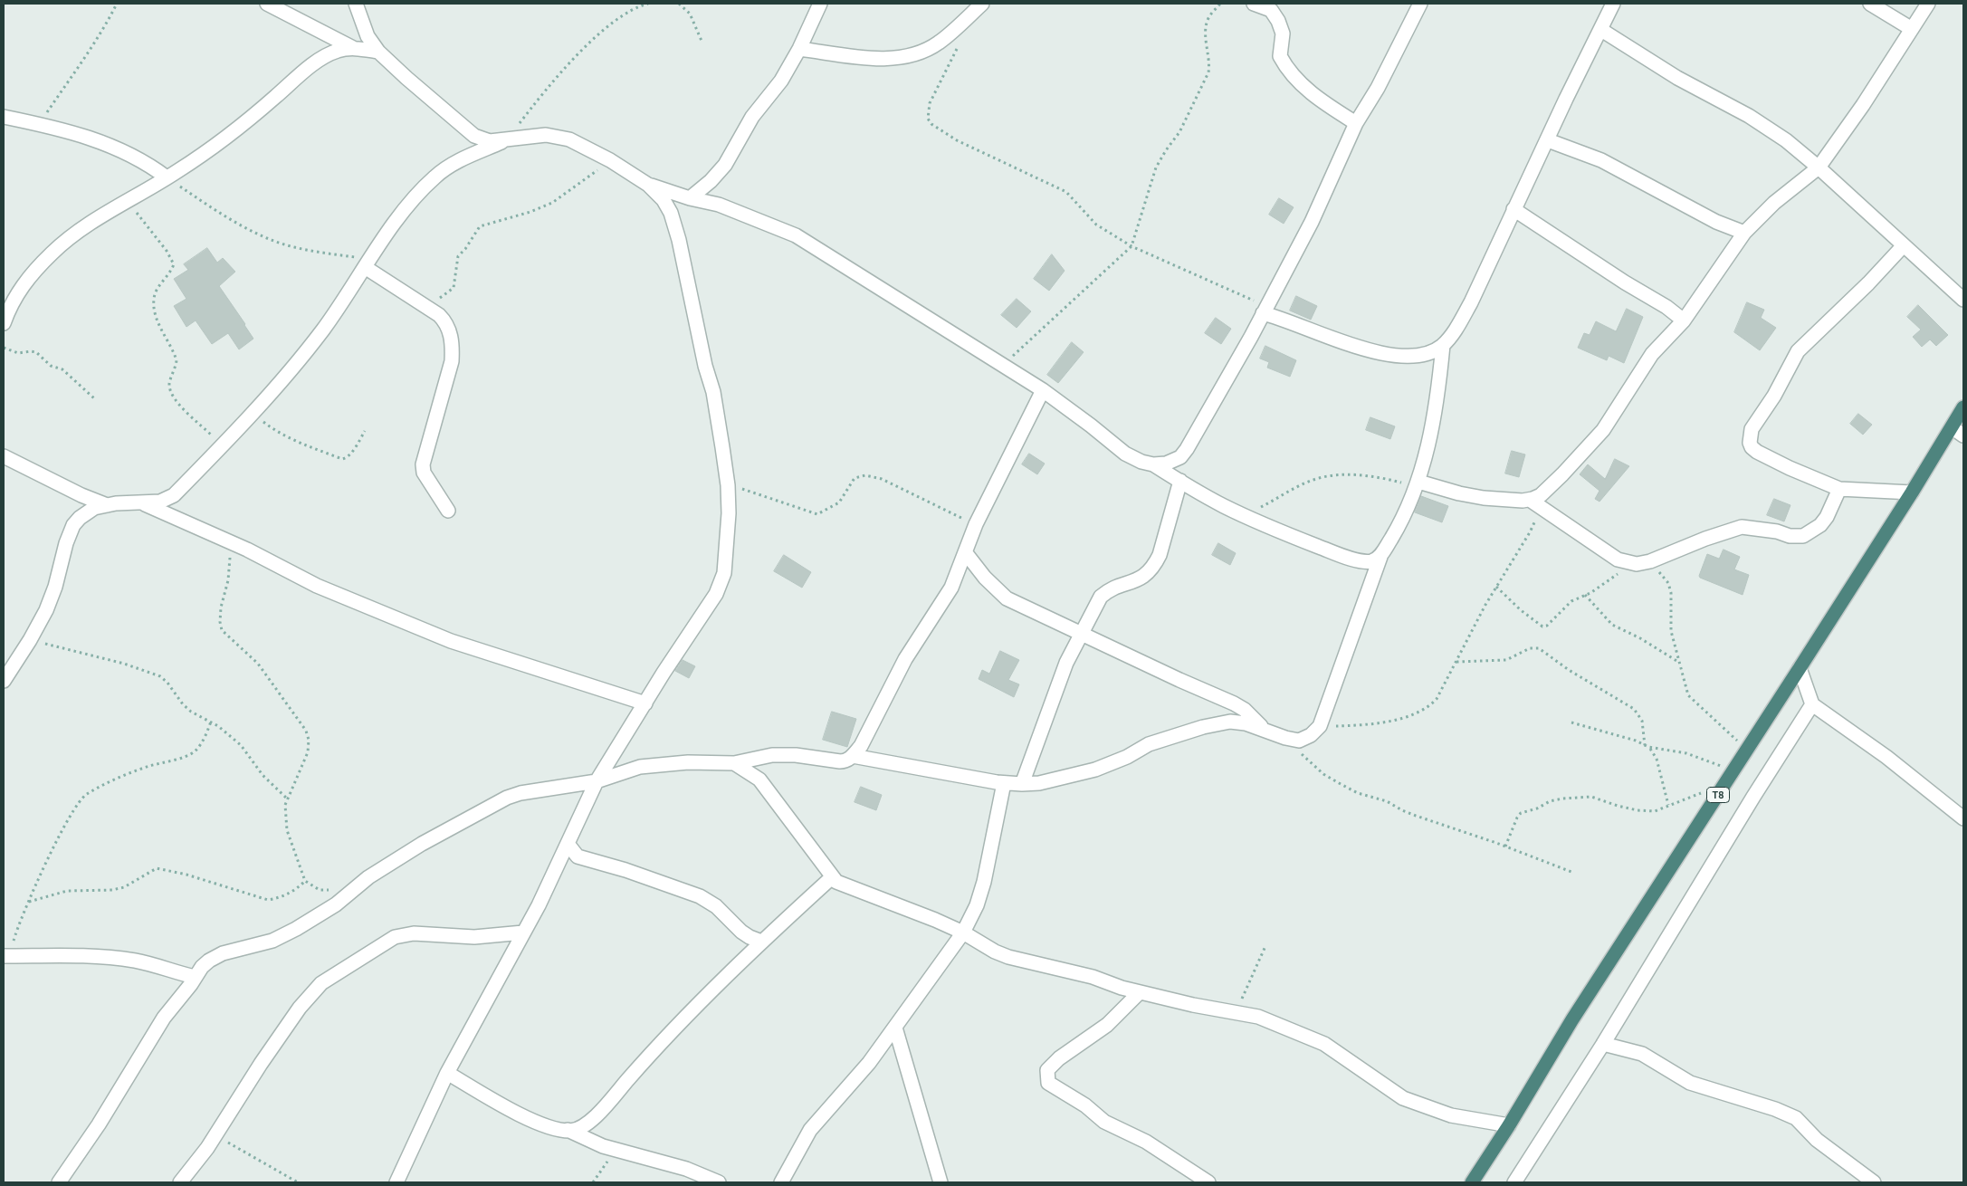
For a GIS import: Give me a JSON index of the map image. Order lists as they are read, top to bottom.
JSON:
{
  "streets": {
    "highway": ["T8"]
  }
}
